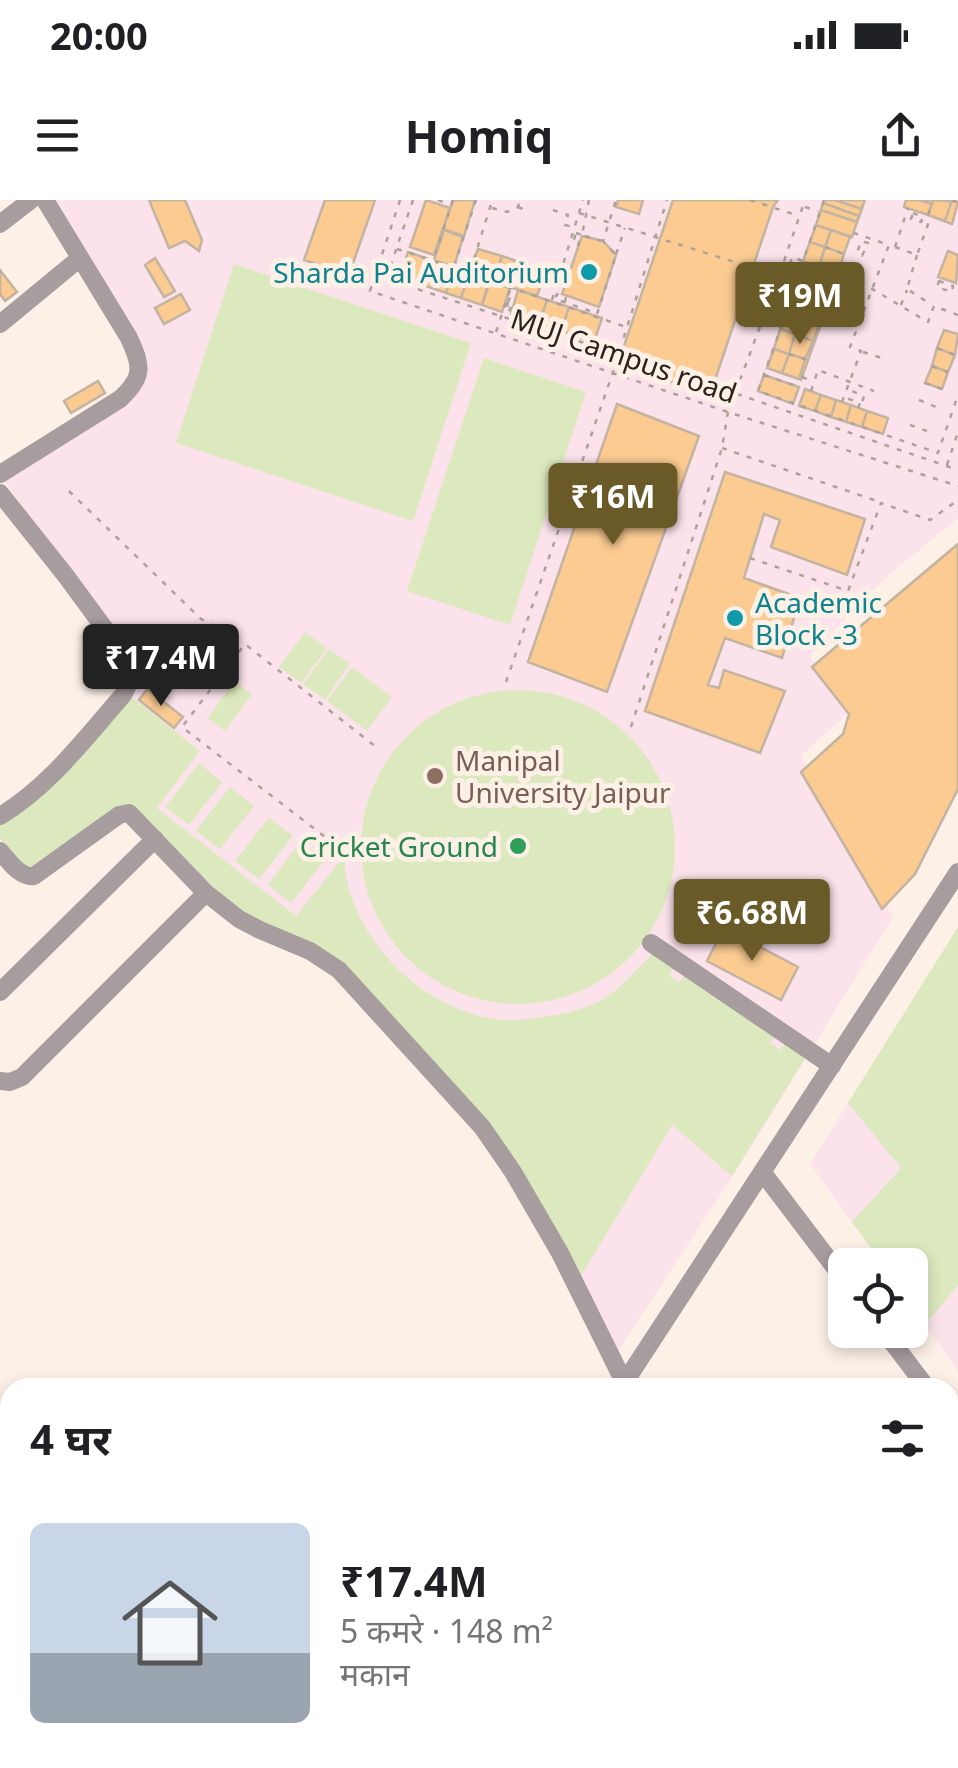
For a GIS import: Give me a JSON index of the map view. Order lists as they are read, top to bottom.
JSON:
{
  "streets": {
    "path": ["MUJ Campus road"]
  },
  "places": [
    "Sharda Pai Auditorium",
    "Academic Block -3",
    "Manipal University Jaipur",
    "Cricket Ground"
  ],
  "page": {
    "status": "20:00",
    "header": "Homiq",
    "price": [
      "₹19M",
      "₹16M",
      "₹17.4M",
      "₹6.68M"
    ],
    "heading": "4 घर",
    "list": [
      {
        "name": "₹17.4M",
        "note": "5 कमरे · 148 m² · मकान"
      }
    ]
  }
}
